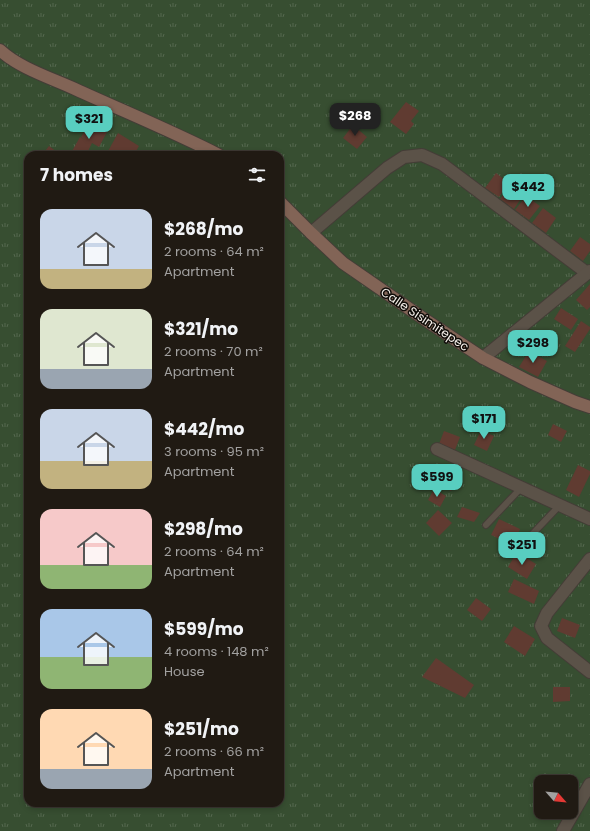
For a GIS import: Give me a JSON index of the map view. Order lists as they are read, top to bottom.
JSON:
{
  "streets": {
    "street": ["Calle Sisimitepec"]
  },
  "north": "bottom right",
  "page": {
    "price": [
      "$268",
      "$321",
      "$442",
      "$298",
      "$171",
      "$599",
      "$251"
    ],
    "heading": "7 homes",
    "list": [
      {
        "name": "$268/mo",
        "note": "2 rooms · 64 m² · Apartment"
      },
      {
        "name": "$321/mo",
        "note": "2 rooms · 70 m² · Apartment"
      },
      {
        "name": "$442/mo",
        "note": "3 rooms · 95 m² · Apartment"
      },
      {
        "name": "$298/mo",
        "note": "2 rooms · 64 m² · Apartment"
      },
      {
        "name": "$599/mo",
        "note": "4 rooms · 148 m² · House"
      },
      {
        "name": "$251/mo",
        "note": "2 rooms · 66 m² · Apartment"
      }
    ]
  }
}
